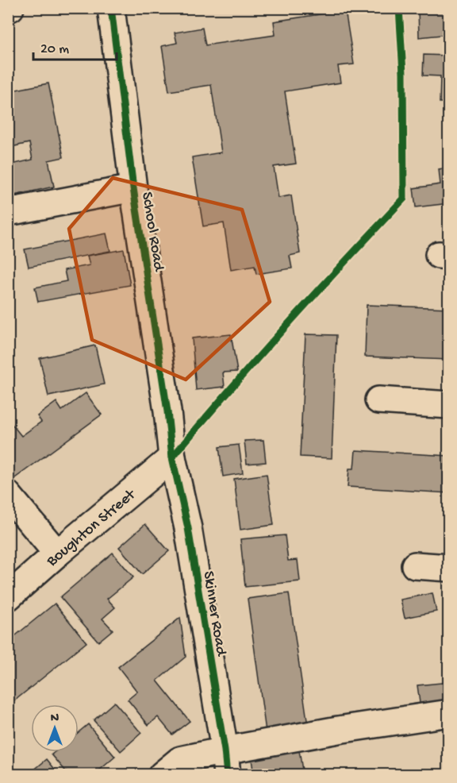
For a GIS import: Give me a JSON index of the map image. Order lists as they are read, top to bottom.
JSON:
{
  "streets": {
    "street": ["School Road", "Boughton Street", "Skinner Road"]
  },
  "crossings": [
    ["School Road", "Boughton Street"],
    ["School Road", "Skinner Road"],
    ["Boughton Street", "Skinner Road"]
  ],
  "scale_bar": "20 m",
  "north": "top"
}
